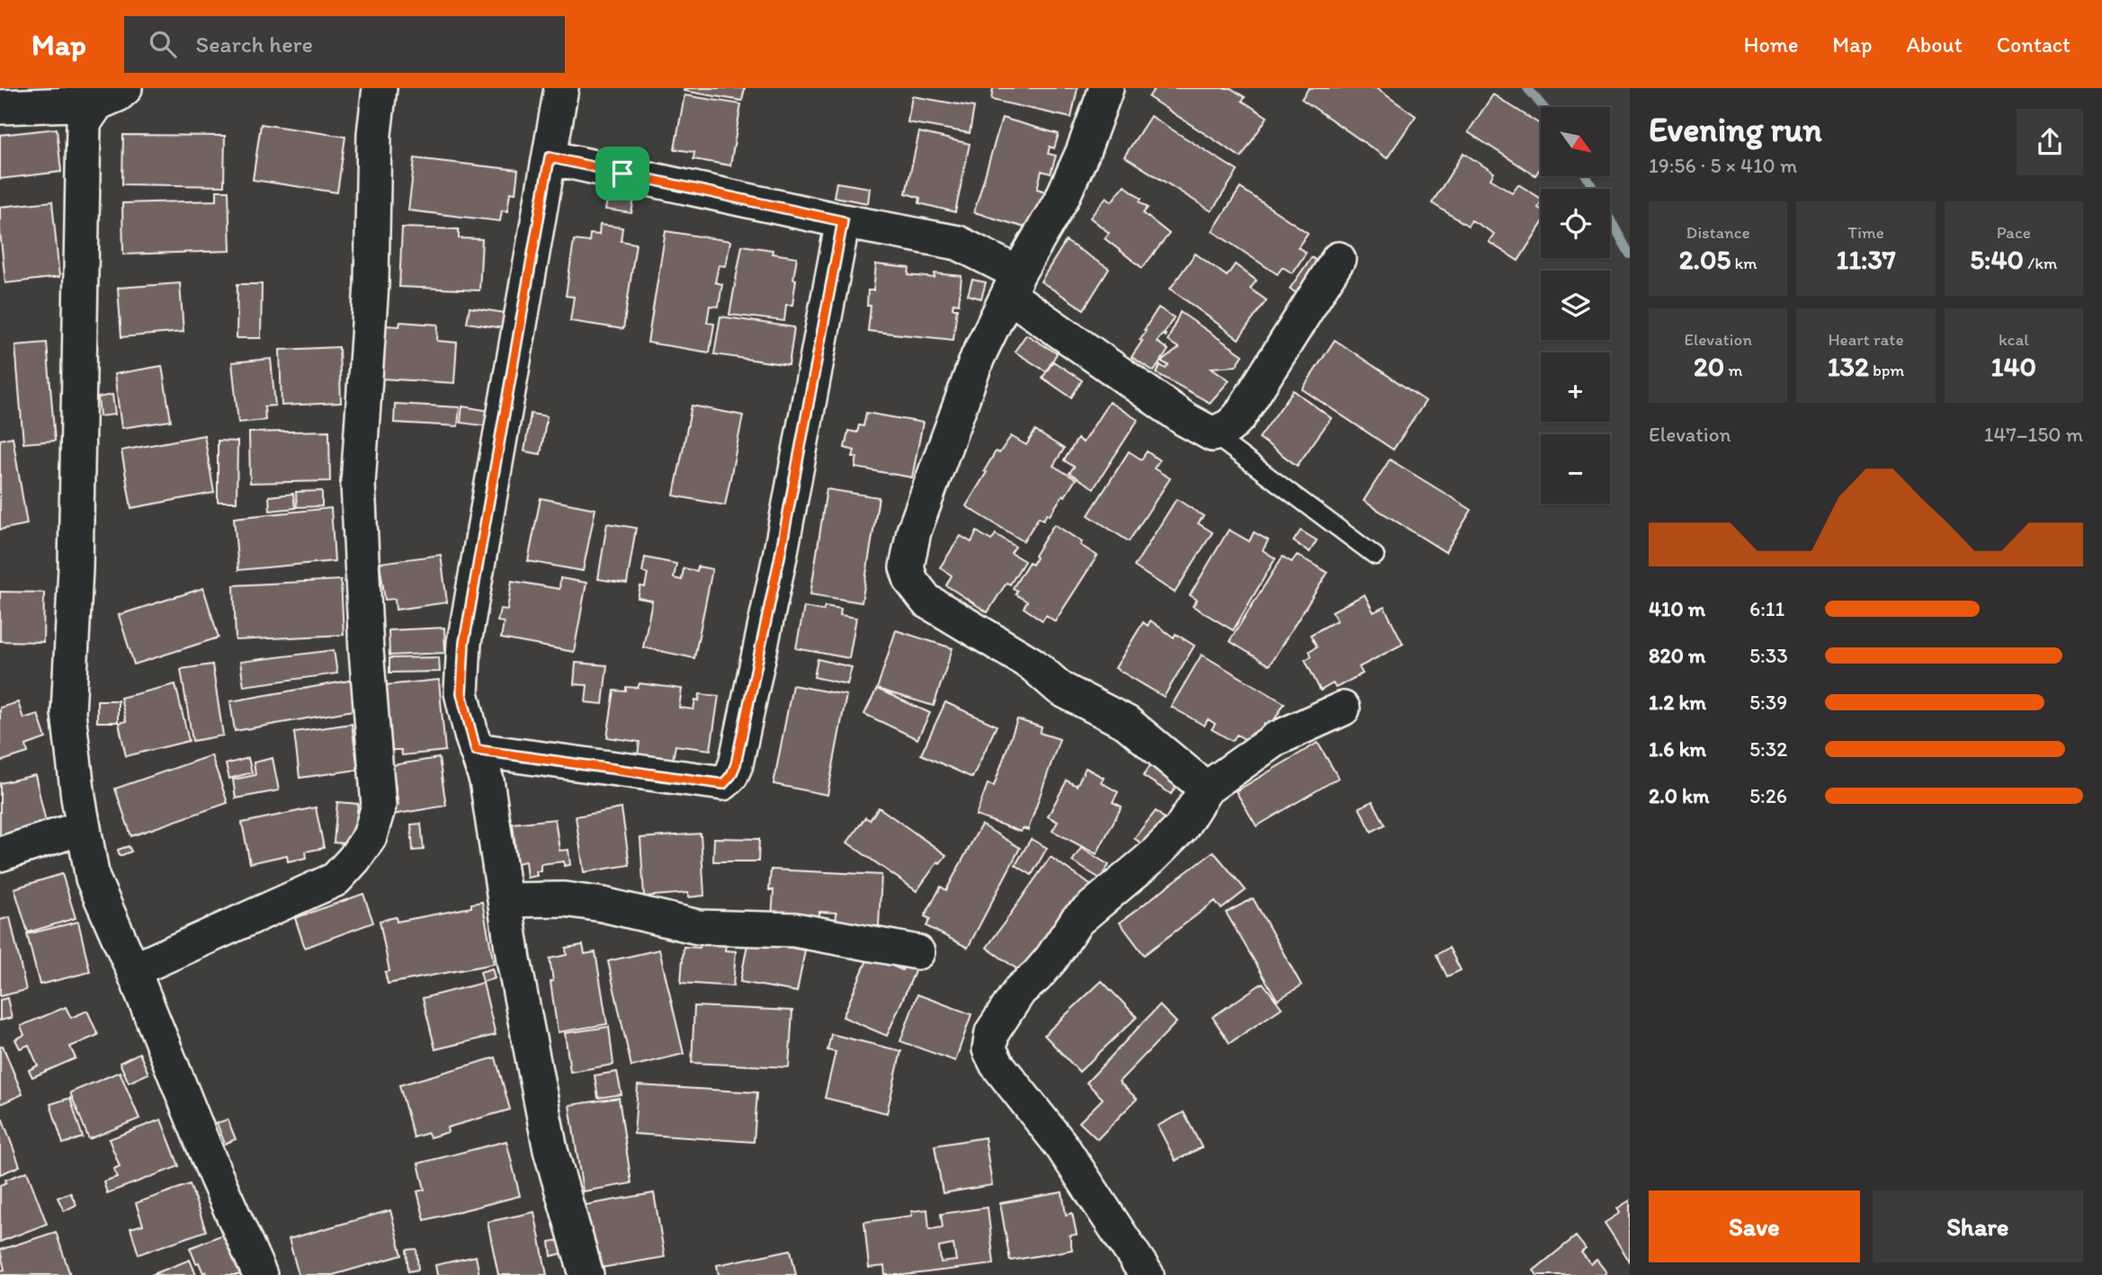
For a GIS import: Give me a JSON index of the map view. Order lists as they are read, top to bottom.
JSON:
{
  "north": "bottom right",
  "page": {
    "header": "Map",
    "search": "Search here",
    "nav": [
      "Home",
      "Map",
      "About",
      "Contact"
    ],
    "heading": ["Evening run", "19:56 · 5 × 410 m"],
    "map_buttons": ["+", "−"],
    "stats": [
      ["Distance", "2.05 km"],
      ["Time", "11:37"],
      ["Pace", "5:40 /km"],
      ["Elevation", "20 m"],
      ["Heart rate", "132 bpm"],
      ["kcal", "140"]
    ],
    "chart": ["Elevation", "147–150 m"],
    "list": [
      {
        "name": "410 m",
        "note": "6:11"
      },
      {
        "name": "820 m",
        "note": "5:33"
      },
      {
        "name": "1.2 km",
        "note": "5:39"
      },
      {
        "name": "1.6 km",
        "note": "5:32"
      },
      {
        "name": "2.0 km",
        "note": "5:26"
      }
    ],
    "buttons": ["Save", "Share"]
  }
}
